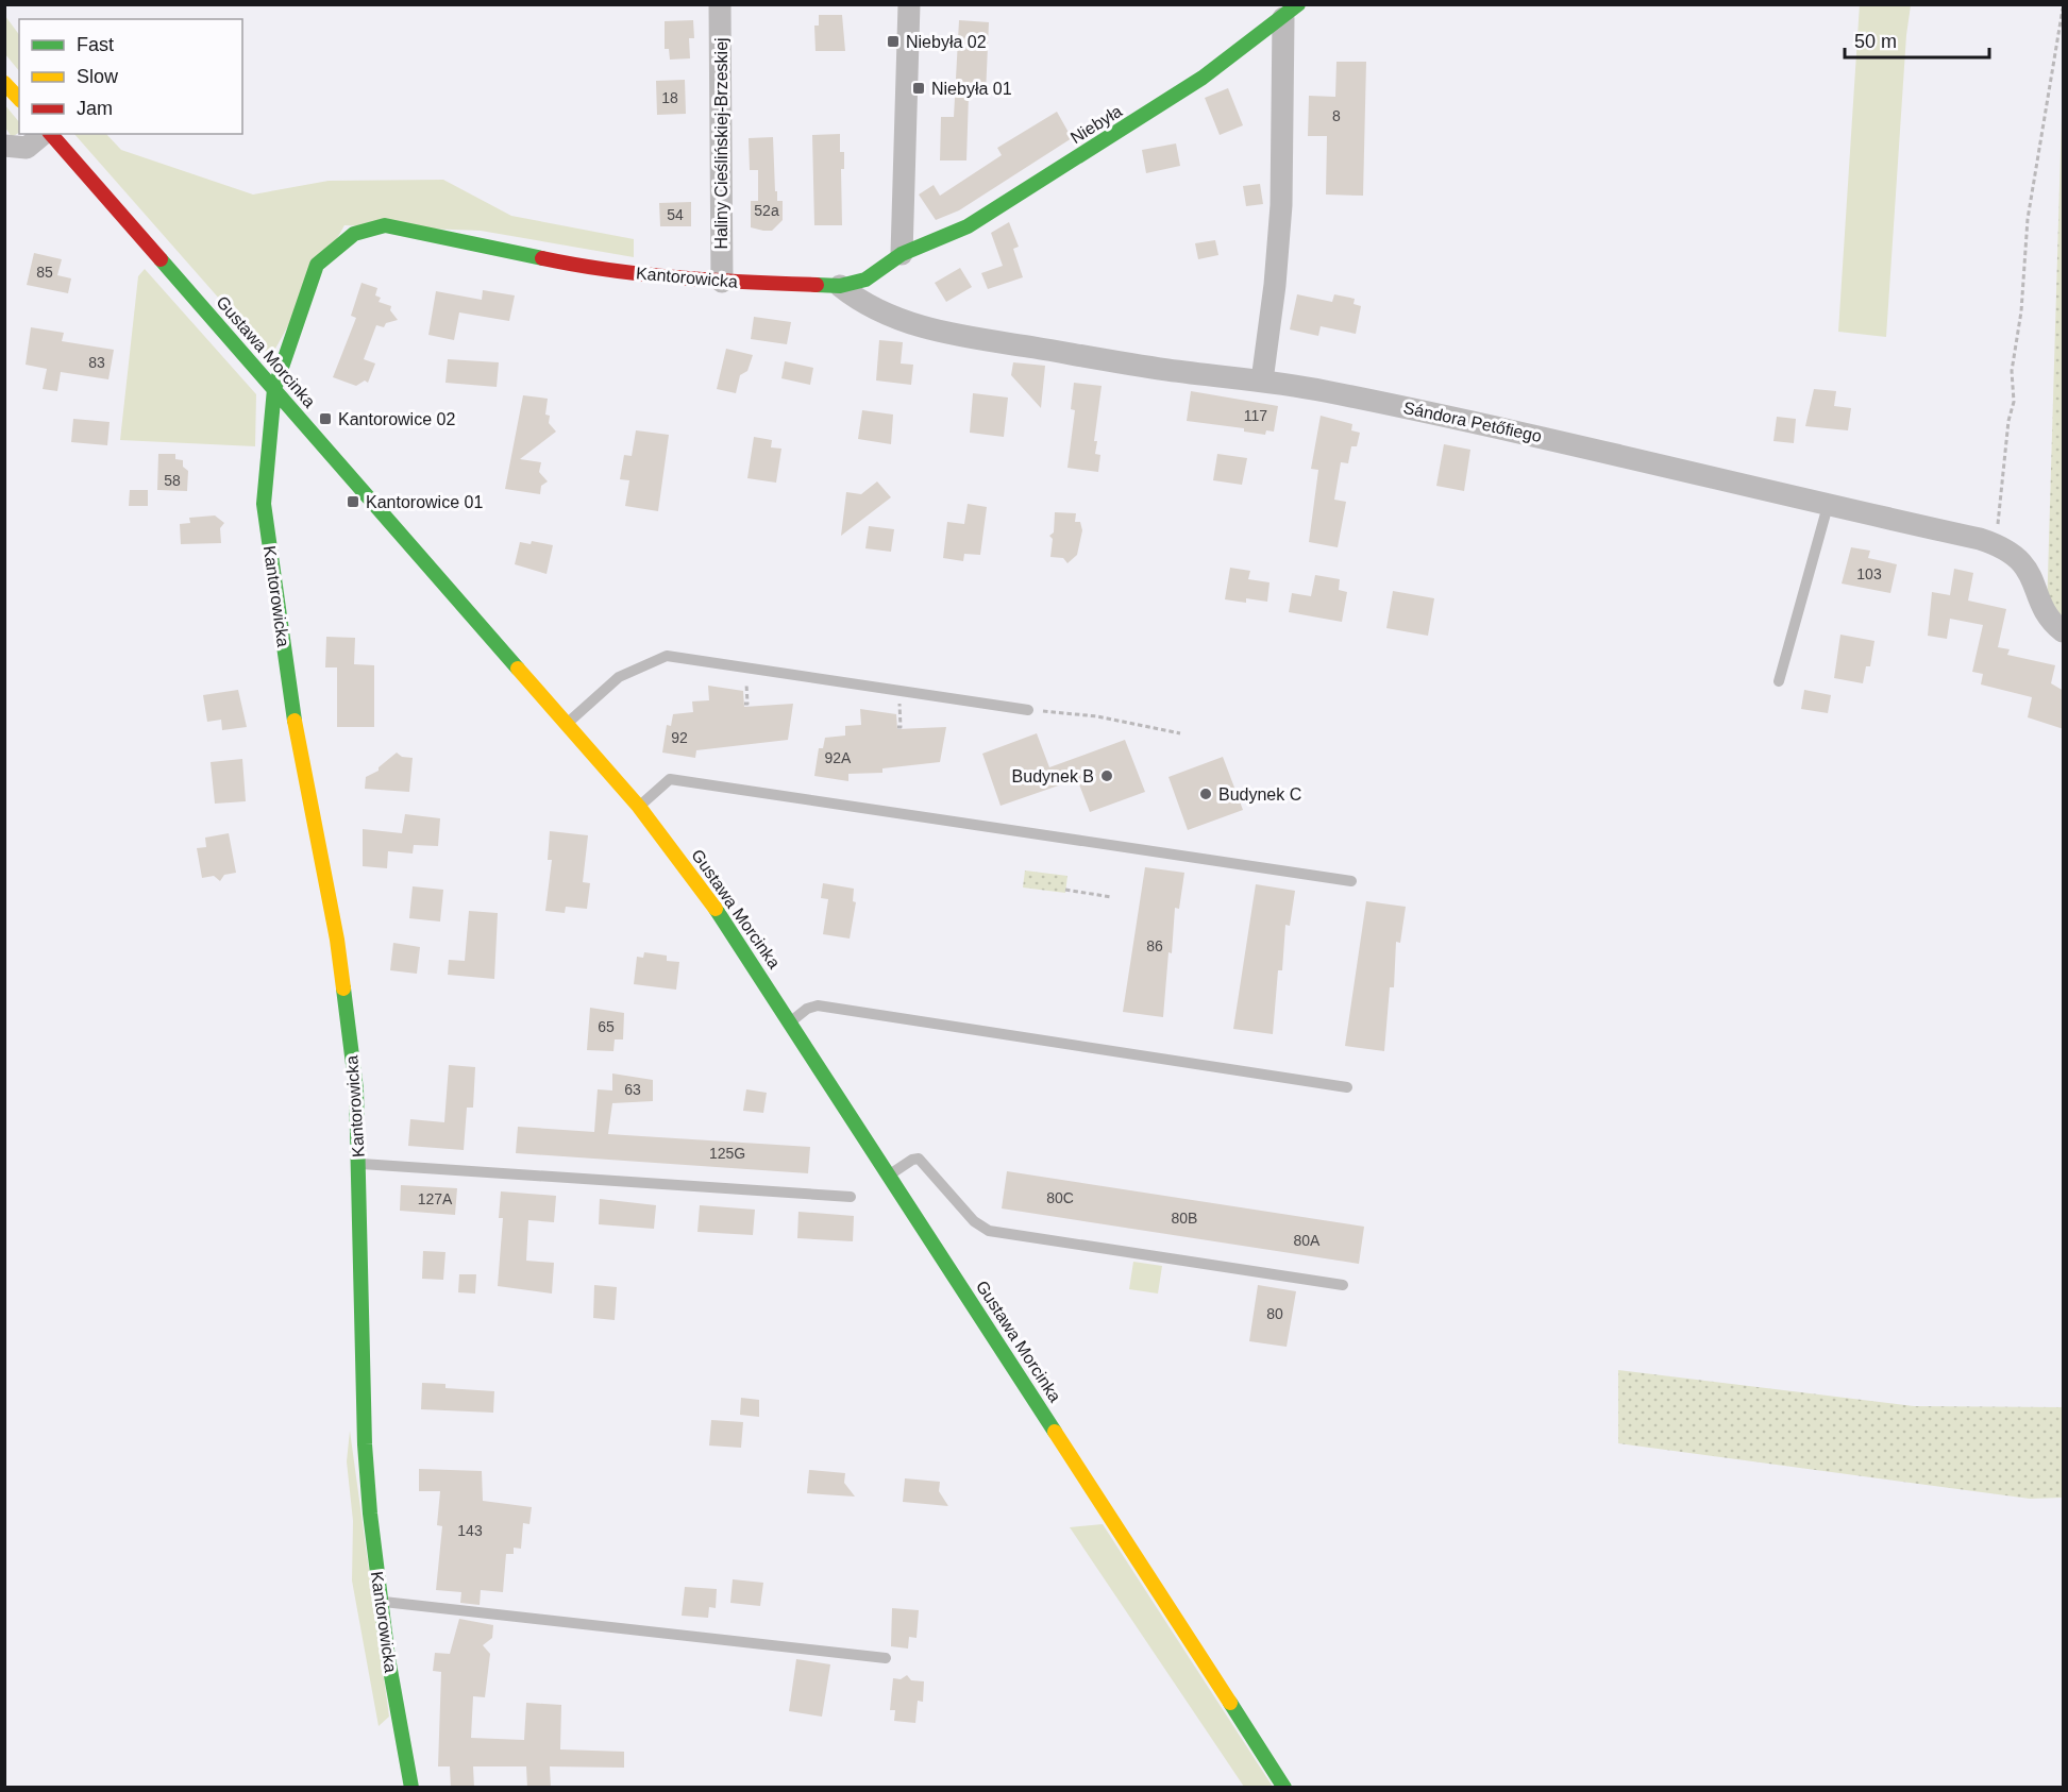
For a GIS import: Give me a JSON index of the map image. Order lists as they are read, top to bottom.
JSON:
{
  "streets": {
    "street": [
      "Niebyła",
      "Haliny Cieślińskiej-Brzeskiej",
      "Kantorowicka",
      "Gustawa Morcinka",
      "Sándora Petőfiego"
    ]
  },
  "crossings": [
    ["Niebyła", "Kantorowicka"],
    ["Haliny Cieślińskiej-Brzeskiej", "Kantorowicka"],
    ["Kantorowicka", "Gustawa Morcinka"],
    ["Kantorowicka", "Sándora Petőfiego"]
  ],
  "places": {
    "transit": [
      "Niebyła 02",
      "Niebyła 01",
      "Kantorowice 02",
      "Kantorowice 01"
    ],
    "other": ["Budynek B", "Budynek C"]
  },
  "house_numbers": [
    "18",
    "8",
    "52a",
    "54",
    "85",
    "83",
    "117",
    "58",
    "103",
    "92",
    "92A",
    "86",
    "65",
    "63",
    "125G",
    "80C",
    "127A",
    "80B",
    "80A",
    "80",
    "143"
  ],
  "legend": ["Fast", "Slow", "Jam"],
  "scale_bar": "50 m"
}
